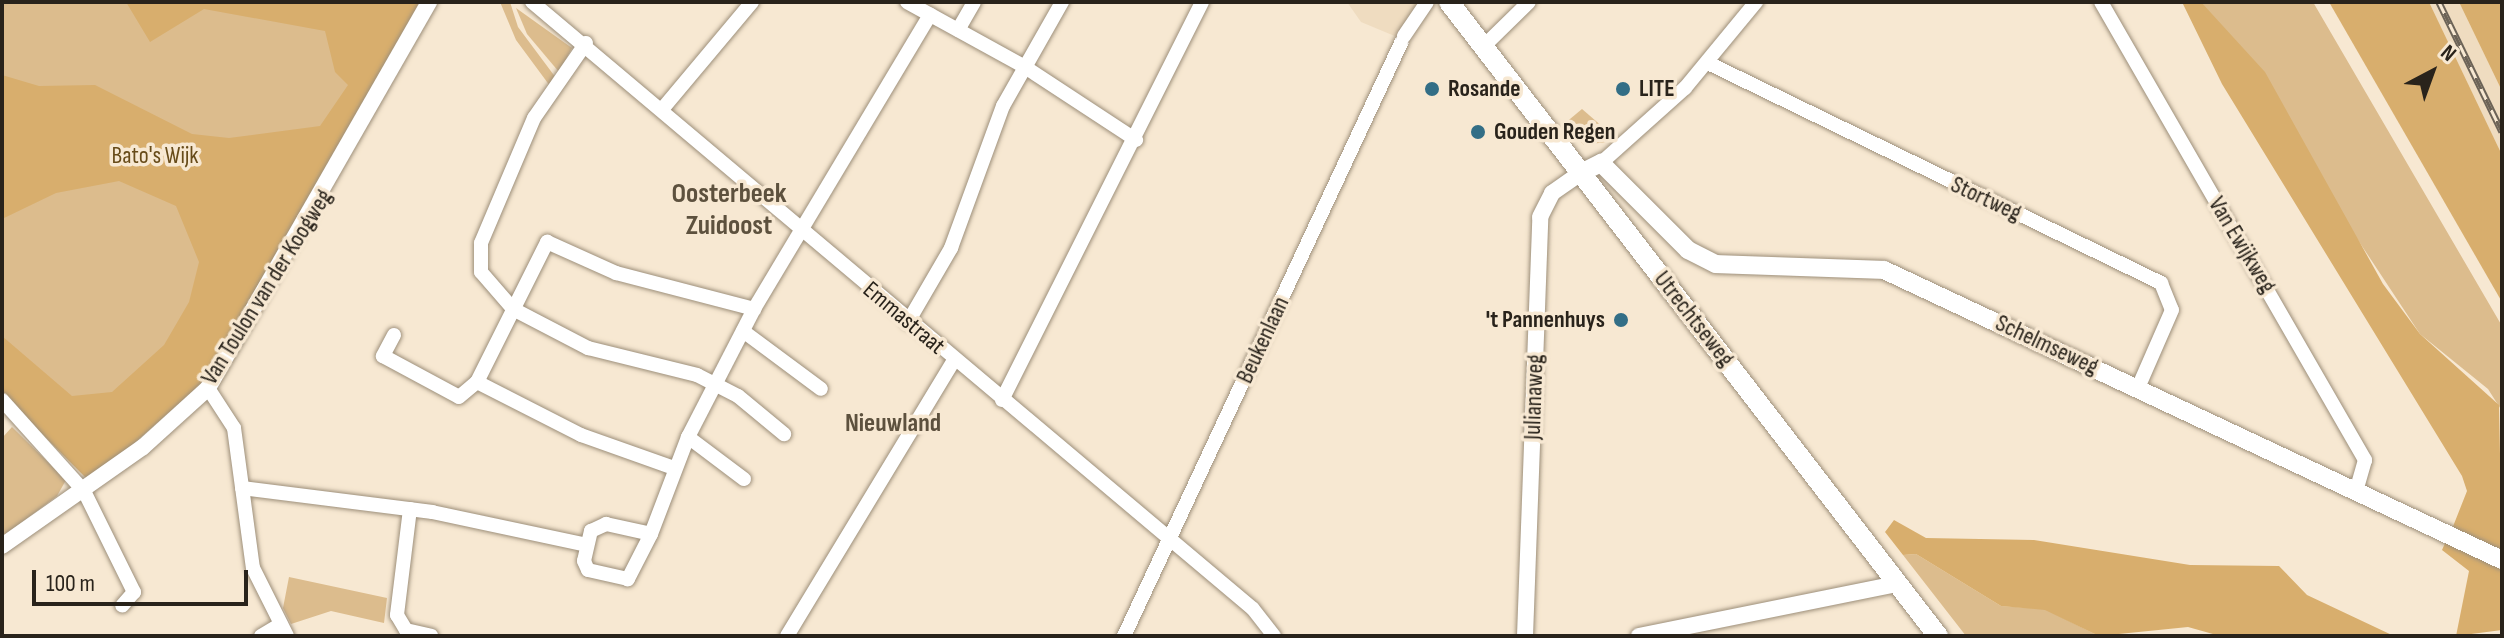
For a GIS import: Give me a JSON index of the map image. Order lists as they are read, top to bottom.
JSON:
{
  "streets": {
    "main road": ["Utrechtseweg", "Schelmseweg"],
    "street": [
      "Stortweg",
      "Van Ewijkweg",
      "Van Toulon van der Koogweg",
      "Emmastraat",
      "Beukenlaan",
      "Julianaweg"
    ]
  },
  "crossings": [
    ["Stortweg", "Schelmseweg"],
    ["Van Ewijkweg", "Schelmseweg"],
    ["Emmastraat", "Beukenlaan"],
    ["Utrechtseweg", "Julianaweg"]
  ],
  "districts": ["Oosterbeek Zuidoost", "Nieuwland"],
  "parks": ["Bato's Wijk"],
  "places": [
    "Rosande",
    "LITE",
    "Gouden Regen",
    "'t Pannenhuys"
  ],
  "scale_bar": "100 m",
  "north": "top right"
}
